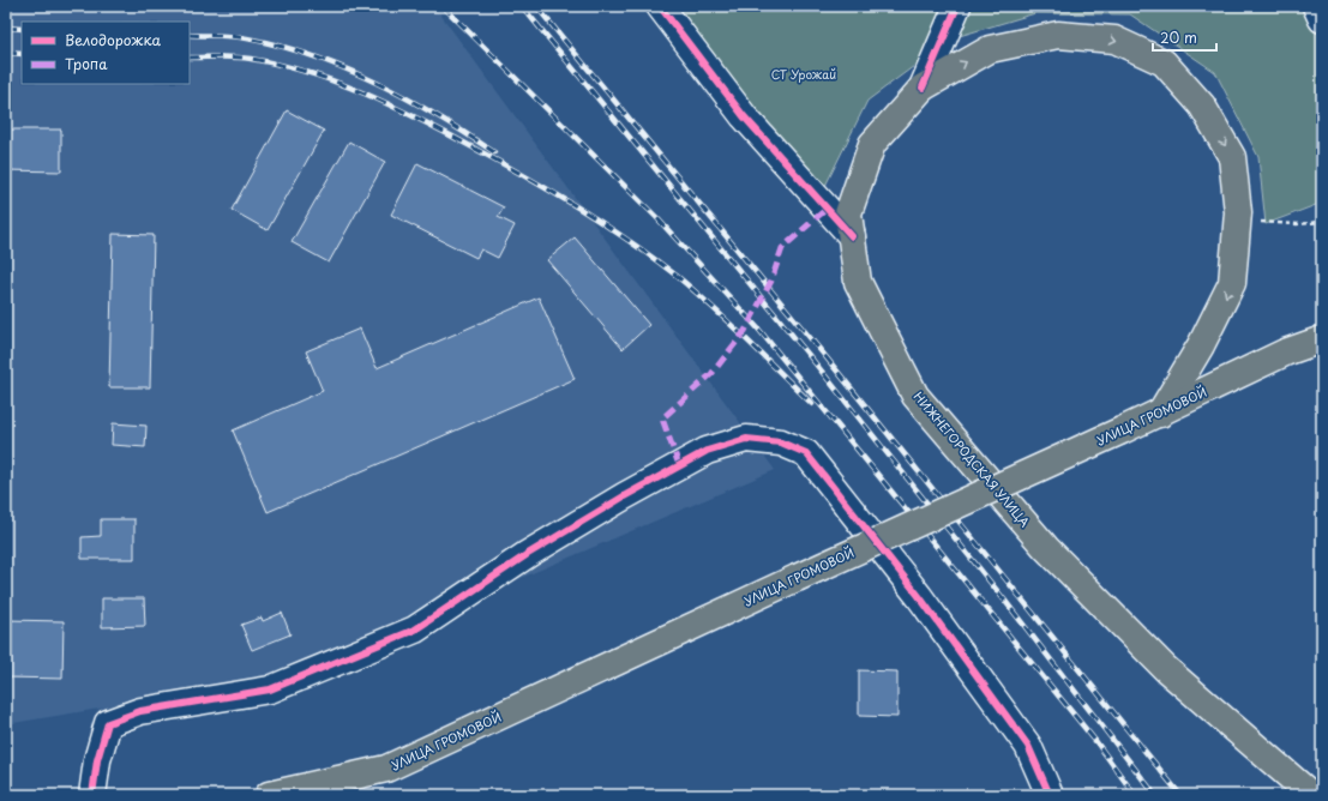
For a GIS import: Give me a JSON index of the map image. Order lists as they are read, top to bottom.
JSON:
{
  "streets": {
    "main road": ["УЛИЦА ГРОМОВОЙ", "НИЖНЕГОРОДСКАЯ УЛИЦА"]
  },
  "crossings": [
    ["УЛИЦА ГРОМОВОЙ", "НИЖНЕГОРОДСКАЯ УЛИЦА"]
  ],
  "parks": ["СТ Урожай"],
  "legend": ["Велодорожка", "Тропа"],
  "scale_bar": "20 m"
}
